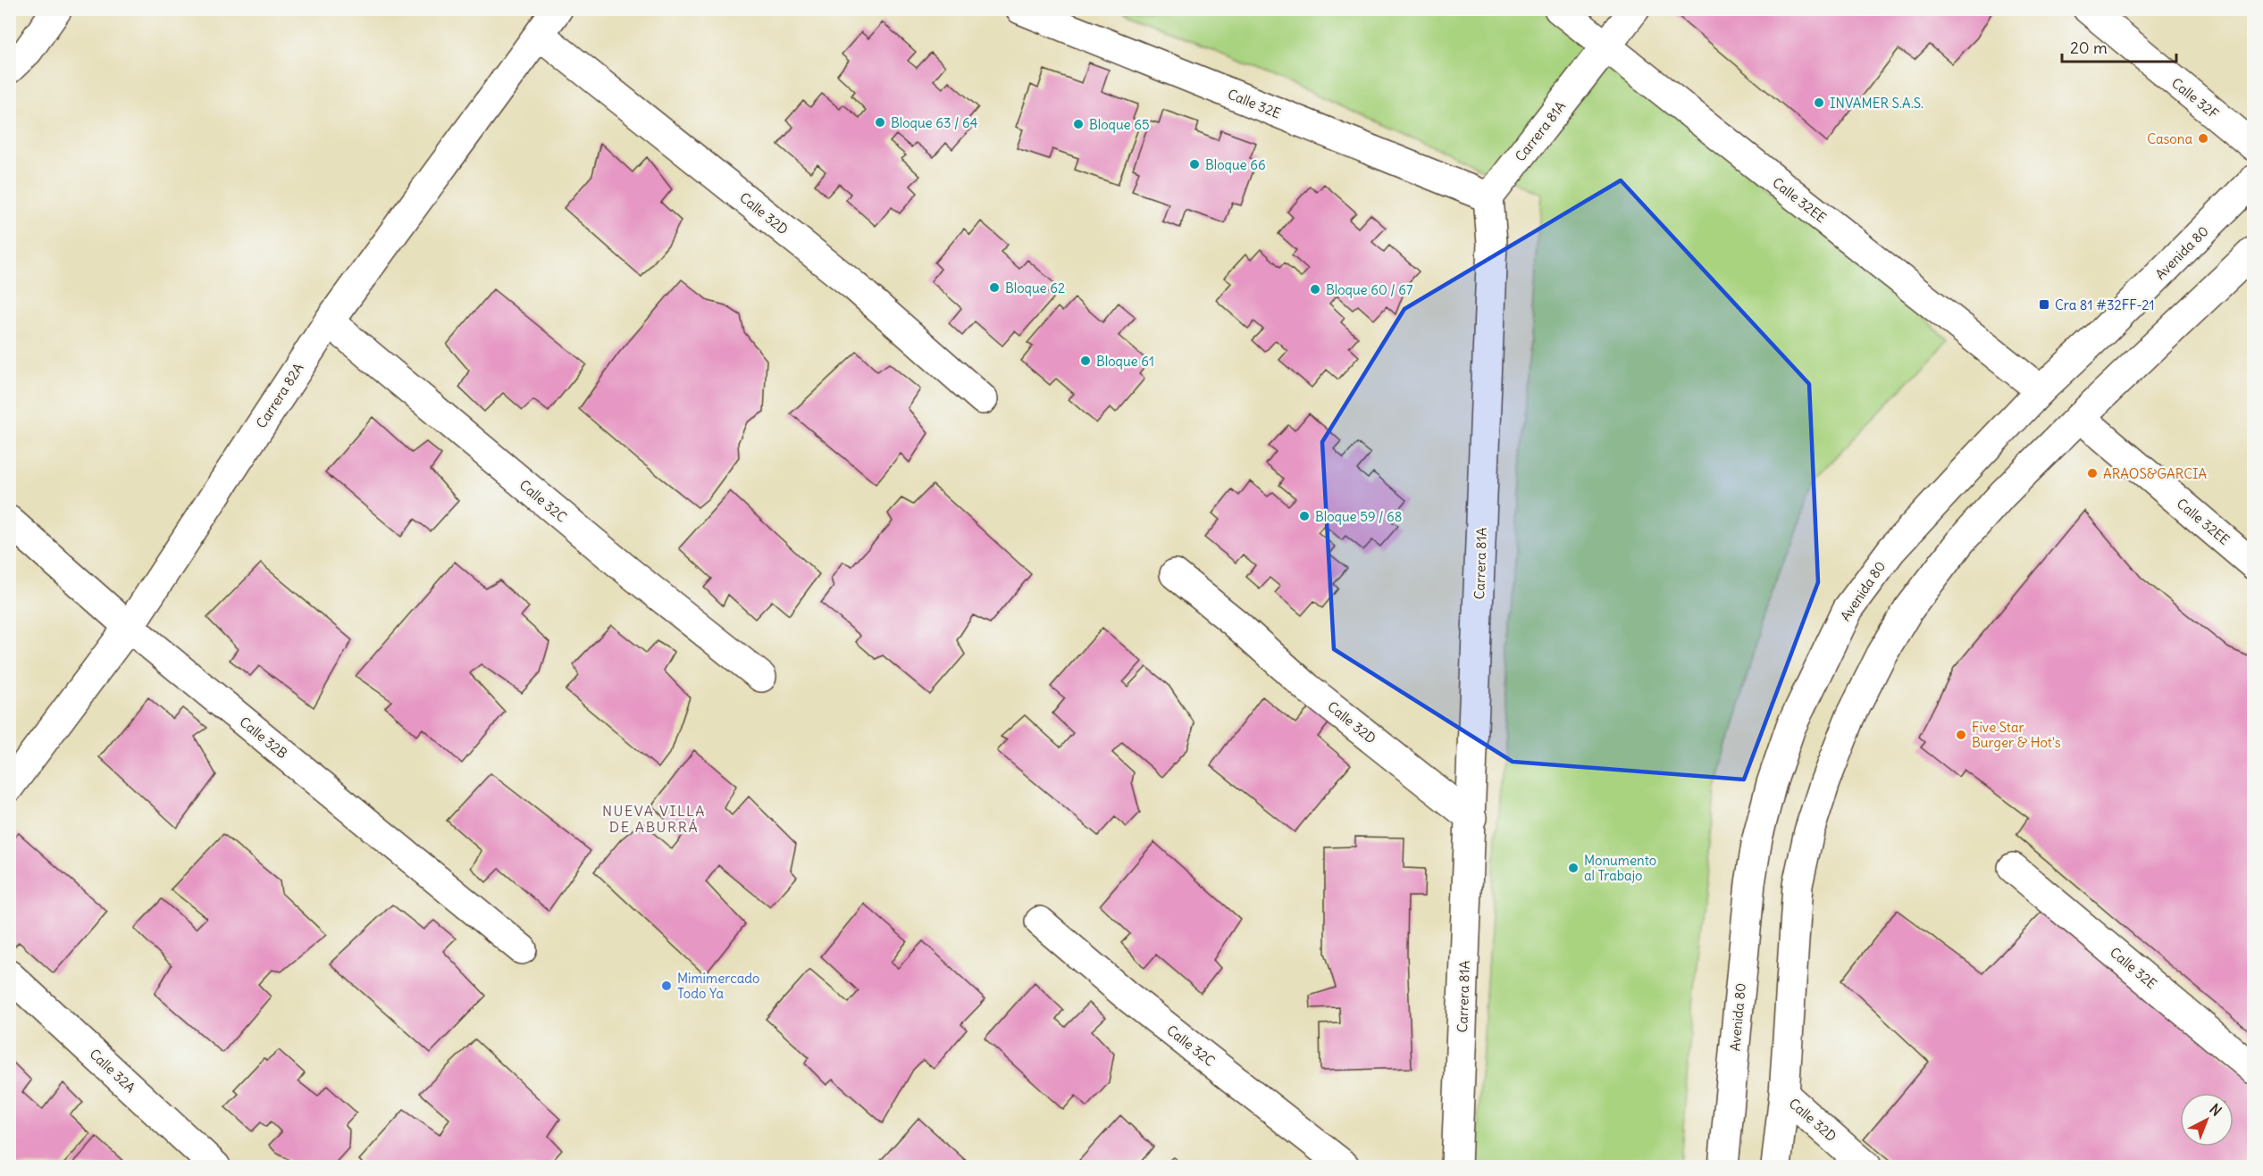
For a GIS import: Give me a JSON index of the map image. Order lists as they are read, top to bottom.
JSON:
{
  "streets": {
    "street": [
      "Calle 32F",
      "Calle 32E",
      "Carrera 81A",
      "Calle 32EE",
      "Calle 32D",
      "Avenida 80",
      "Carrera 82A",
      "Calle 32C",
      "Calle 32B",
      "Calle 32A"
    ]
  },
  "crossings": [
    ["Calle 32E", "Carrera 81A"],
    ["Carrera 81A", "Calle 32EE"],
    ["Carrera 81A", "Calle 32D"],
    ["Calle 32EE", "Avenida 80"],
    ["Calle 32D", "Carrera 82A"],
    ["Carrera 82A", "Calle 32C"],
    ["Carrera 82A", "Calle 32B"]
  ],
  "districts": ["NUEVA VILLA DE ABURRÁ"],
  "places": {
    "other": [
      "INVAMER S.A.S.",
      "Bloque 63 / 64",
      "Bloque 65",
      "Casona",
      "Bloque 66",
      "Bloque 62",
      "Bloque 60 / 67",
      "Bloque 61",
      "ARAOS&GARCIA",
      "Bloque 59 / 68",
      "Five Star Burger & Hot's",
      "Monumento al Trabajo",
      "Mimimercado Todo Ya"
    ],
    "transit": ["Cra 81 #32FF-21"]
  },
  "scale_bar": "20 m",
  "north": "top right"
}
